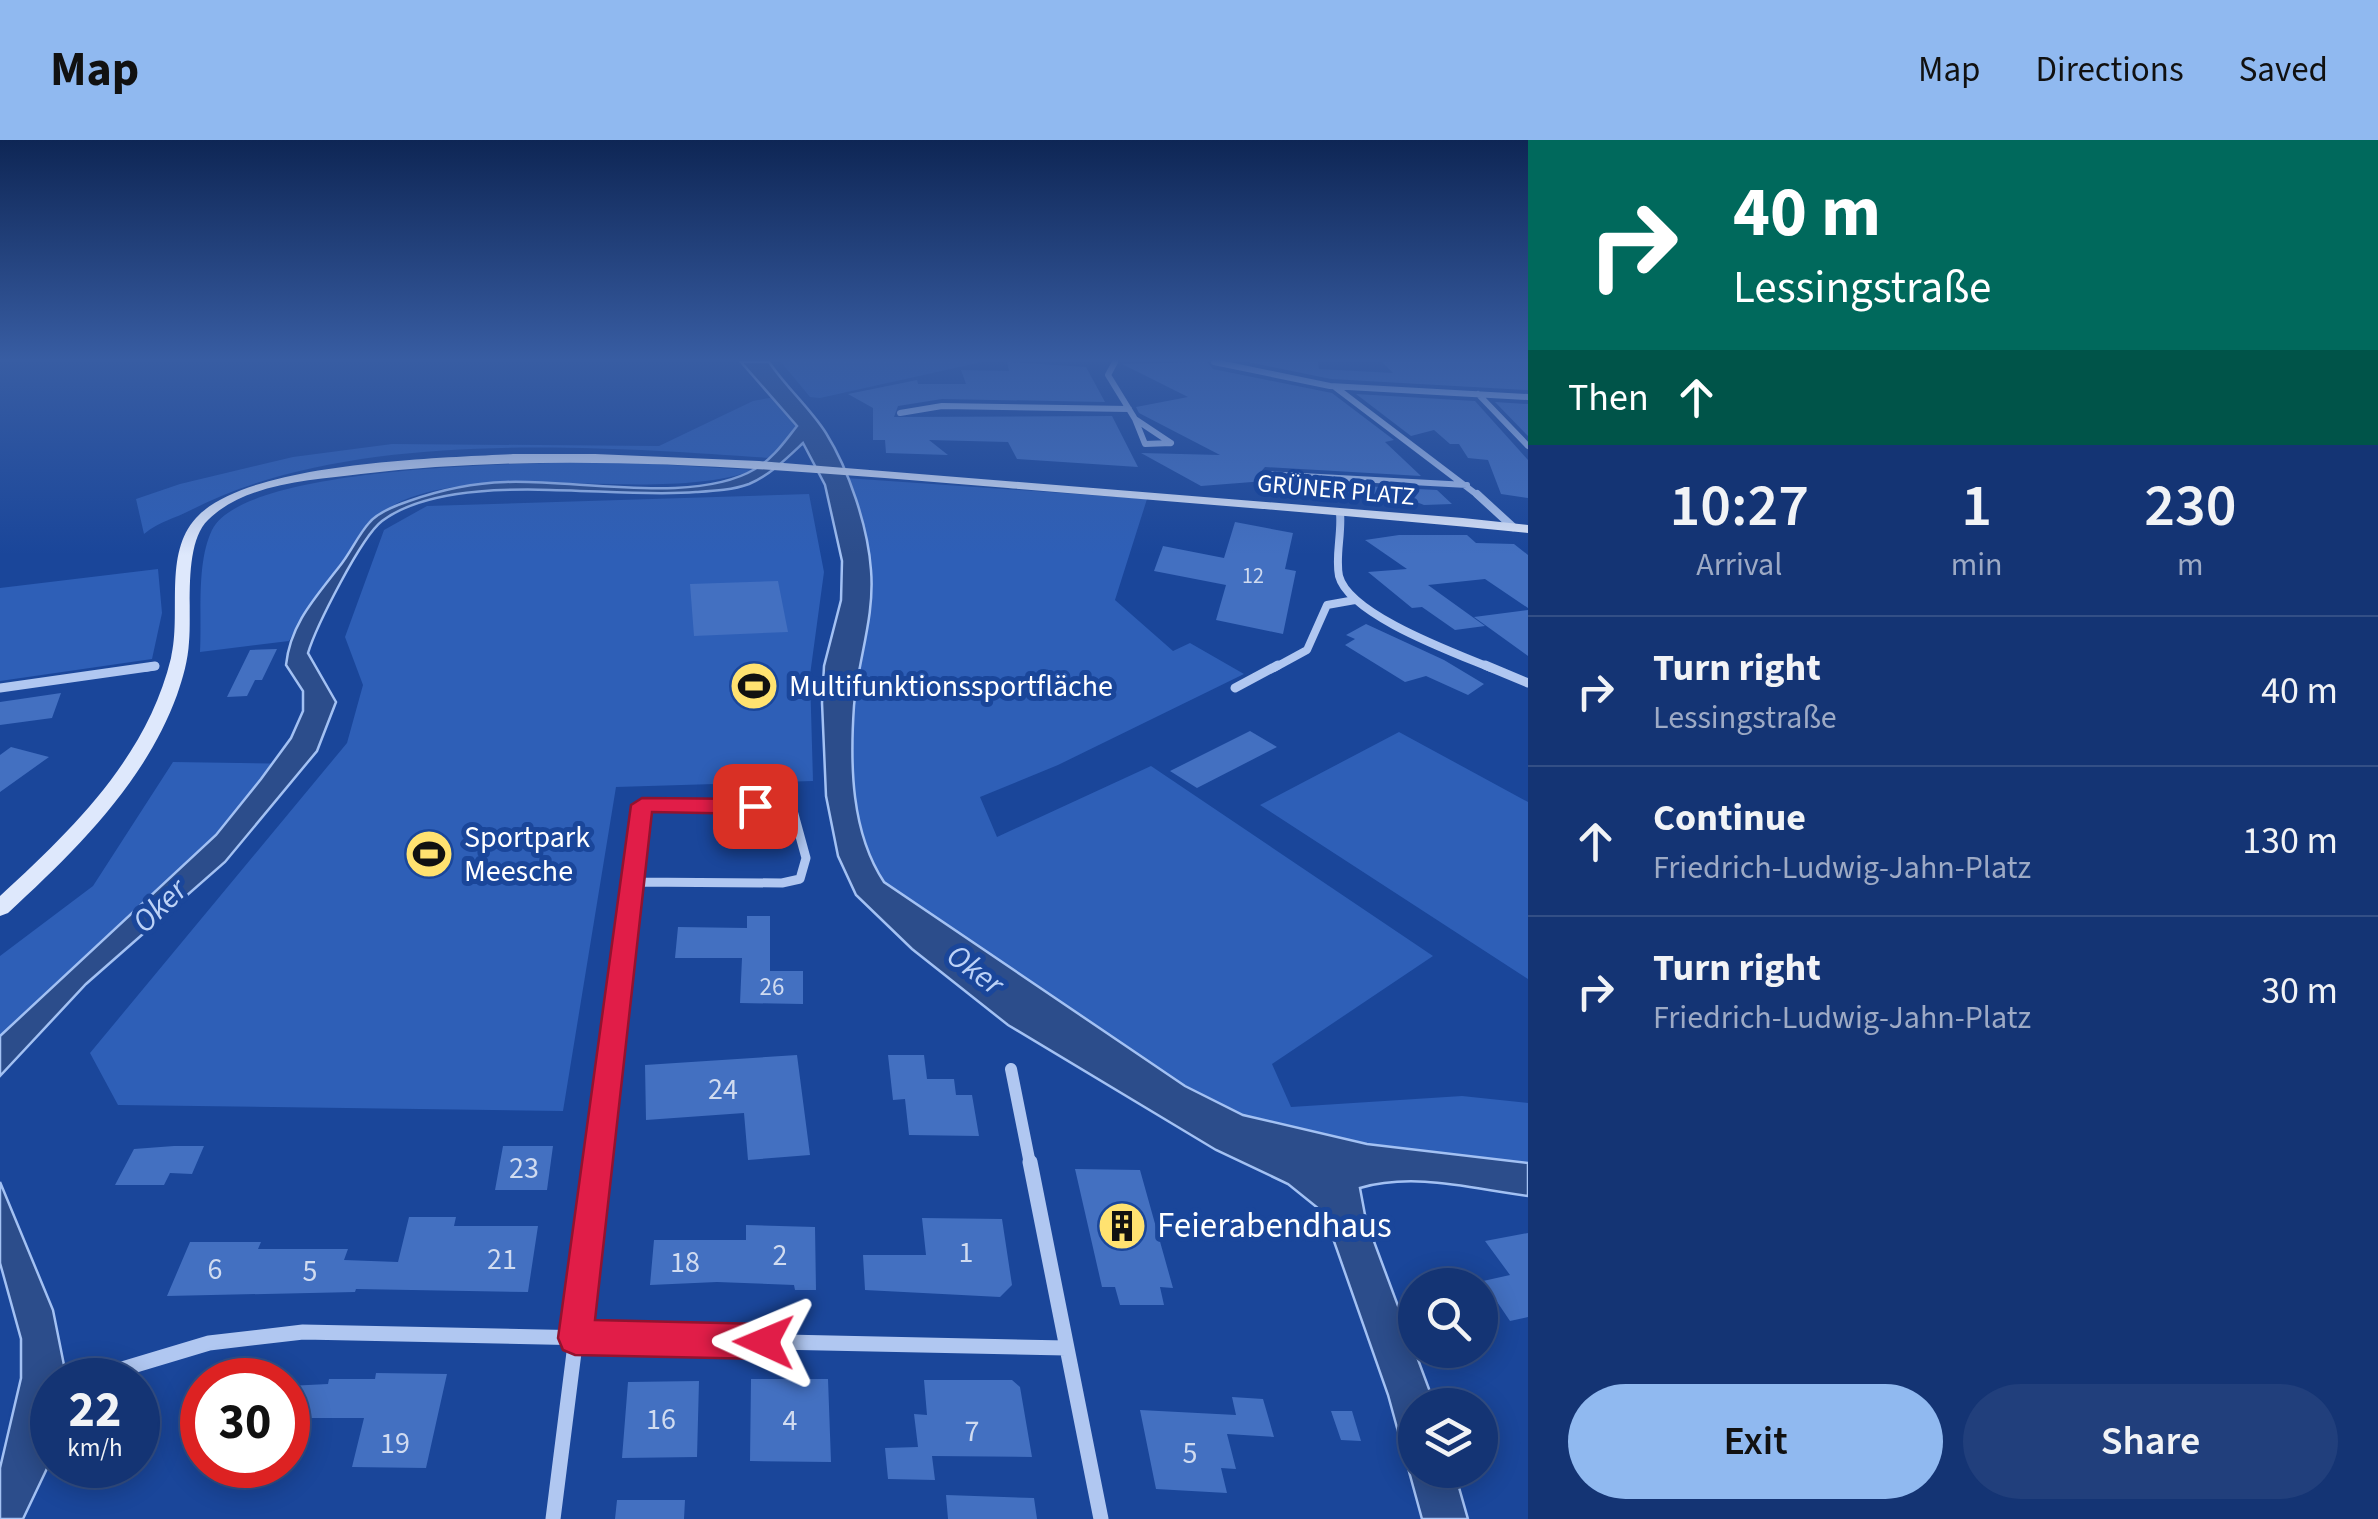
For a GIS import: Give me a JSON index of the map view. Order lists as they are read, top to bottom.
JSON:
{
  "streets": {
    "main road": ["GRÜNER PLATZ"]
  },
  "water": ["Oker"],
  "places": {
    "sports": ["Multifunktionssportfläche", "Sportpark Meesche"],
    "building": ["Feierabendhaus"]
  },
  "house_numbers": [
    "12",
    "26",
    "24",
    "23",
    "1",
    "2",
    "21",
    "18",
    "6",
    "5",
    "16",
    "4",
    "7",
    "19",
    "5"
  ],
  "page": {
    "header": "Map",
    "nav": ["Map", "Directions", "Saved"],
    "turn": ["40 m", "Lessingstraße"],
    "then": "Then",
    "eta": [
      "10:27",
      "Arrival",
      "1",
      "min",
      "230",
      "m"
    ],
    "list": [
      {
        "name": "Turn right",
        "note": "Lessingstraße",
        "value": "40 m"
      },
      {
        "name": "Continue",
        "note": "Friedrich-Ludwig-Jahn-Platz",
        "value": "130 m"
      },
      {
        "name": "Turn right",
        "note": "Friedrich-Ludwig-Jahn-Platz",
        "value": "30 m"
      }
    ],
    "speed": "22 km/h",
    "limit": "30",
    "buttons": ["Exit", "Share"]
  }
}
